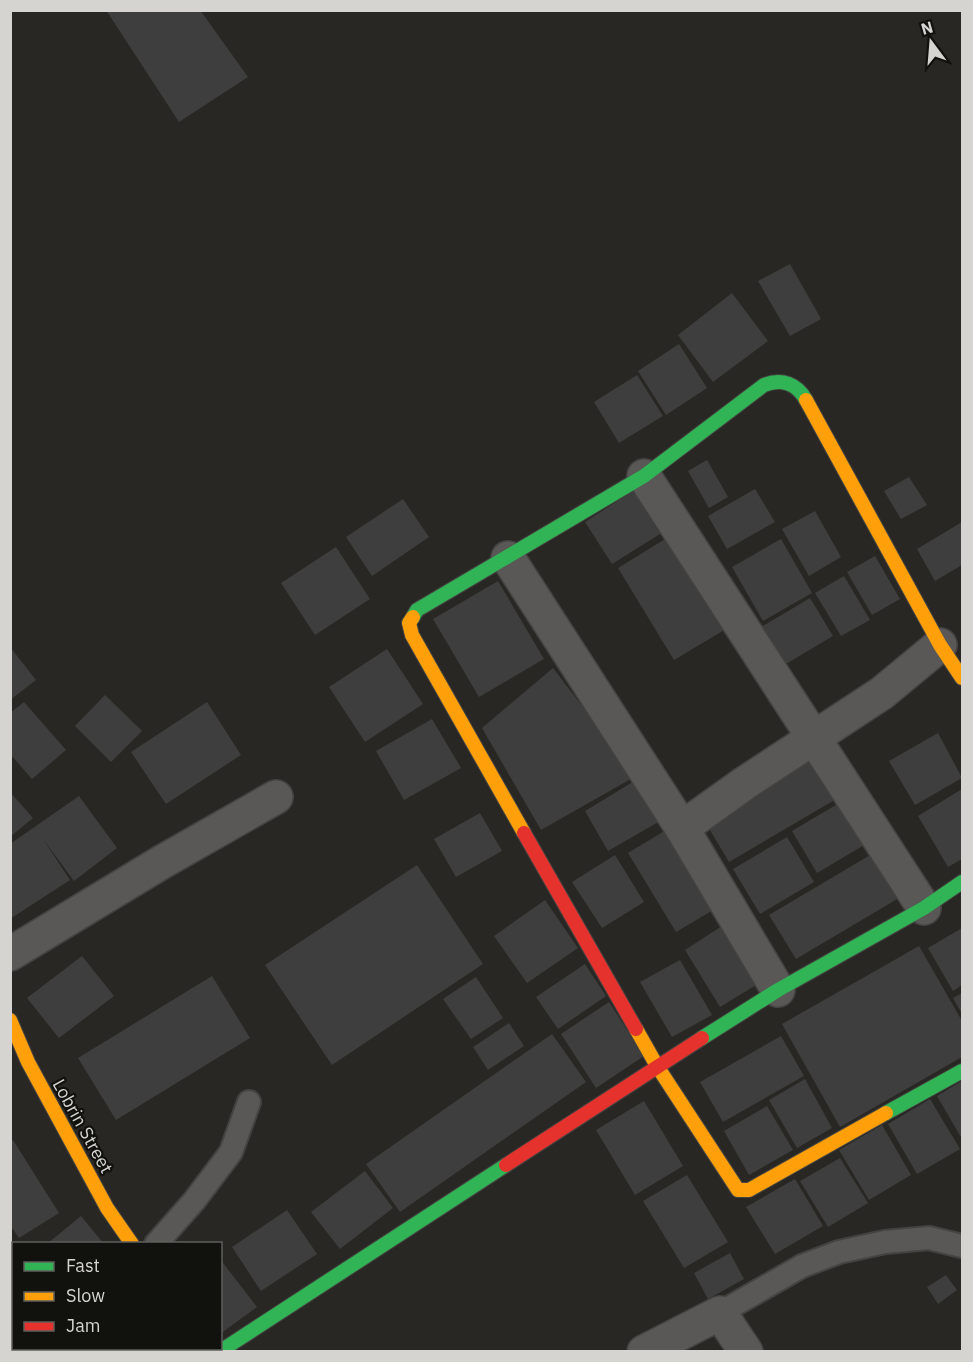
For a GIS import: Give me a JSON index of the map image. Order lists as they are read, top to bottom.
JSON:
{
  "streets": {
    "street": ["Lobrin Street"]
  },
  "legend": ["Fast", "Slow", "Jam"],
  "north": "top"
}
